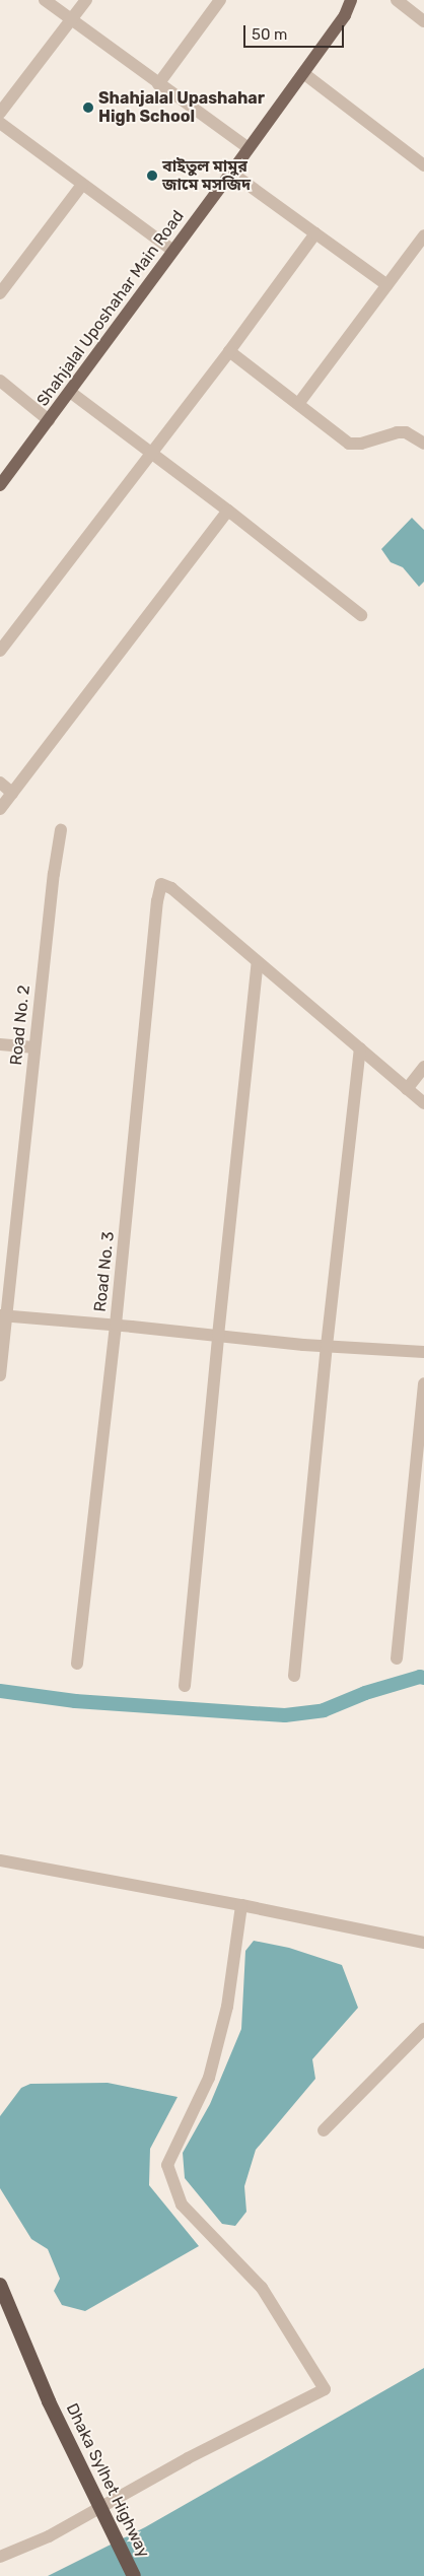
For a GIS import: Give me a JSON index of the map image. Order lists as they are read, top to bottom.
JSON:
{
  "streets": {
    "highway": ["Dhaka Sylhet Highway"],
    "main road": ["Shahjalal Uposhahar Main Road"],
    "street": ["Road No. 2", "Road No. 3"]
  },
  "places": ["Shahjalal Upashahar High School", "বাইতুল মামুর জামে মসজিদ"],
  "scale_bar": "50 m"
}
